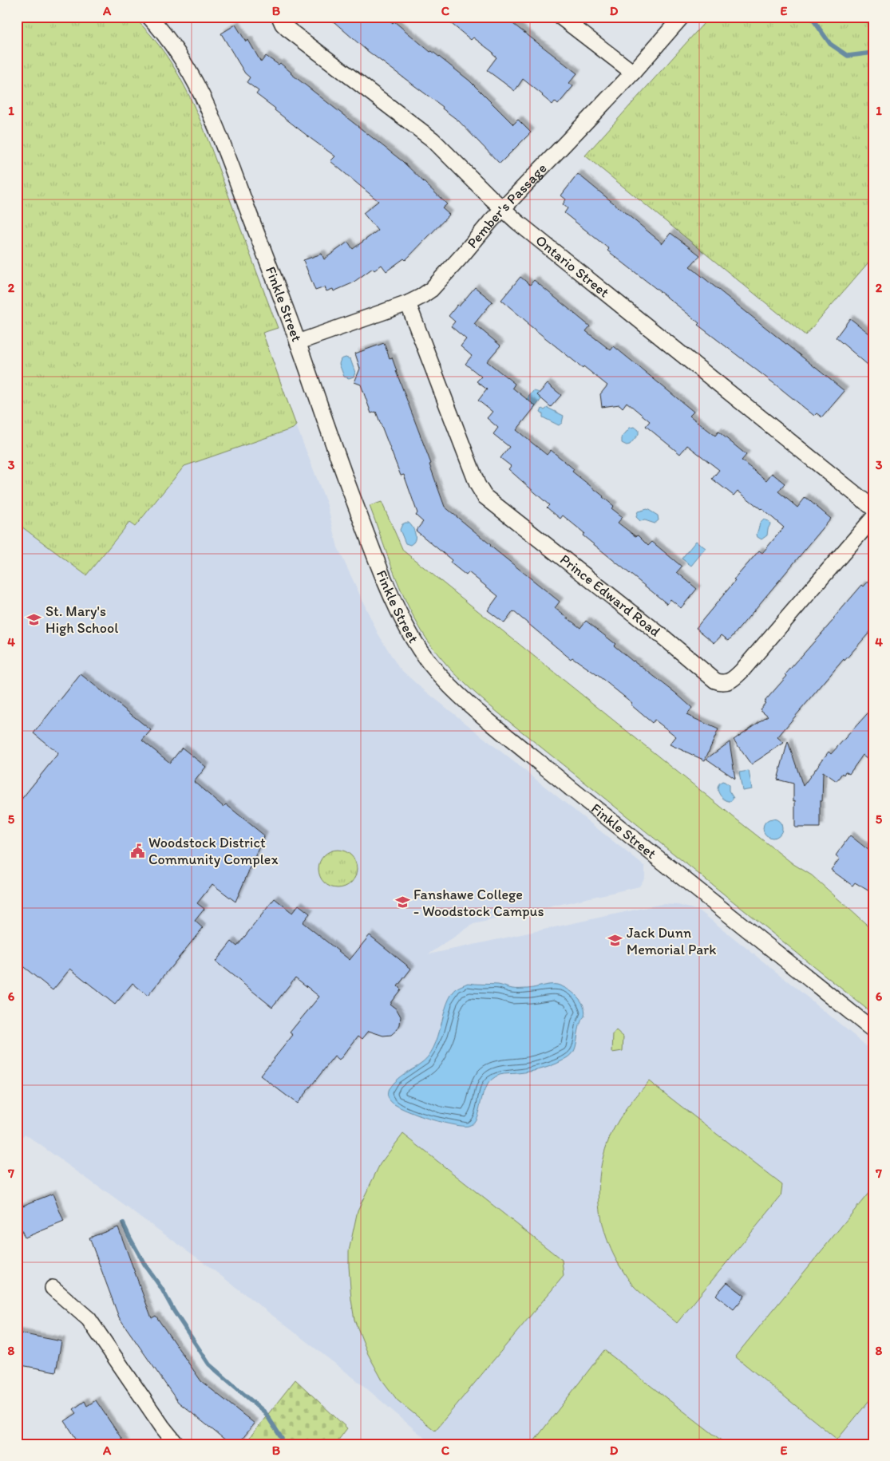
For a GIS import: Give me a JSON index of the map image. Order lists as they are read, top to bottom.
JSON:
{
  "streets": {
    "street": [
      "Pember's Passage",
      "Ontario Street",
      "Finkle Street",
      "Prince Edward Road"
    ]
  },
  "crossings": [
    ["Pember's Passage", "Ontario Street"],
    ["Pember's Passage", "Finkle Street"],
    ["Pember's Passage", "Prince Edward Road"]
  ],
  "places": {
    "school or university": ["St. Mary's High School", "Fanshawe College - Woodstock Campus", "Jack Dunn Memorial Park"],
    "public building": ["Woodstock District Community Complex"]
  },
  "grid": {
    "columns": [
      "A",
      "B",
      "C",
      "D",
      "E"
    ],
    "rows": [
      "1",
      "2",
      "3",
      "4",
      "5",
      "6",
      "7",
      "8"
    ]
  }
}
